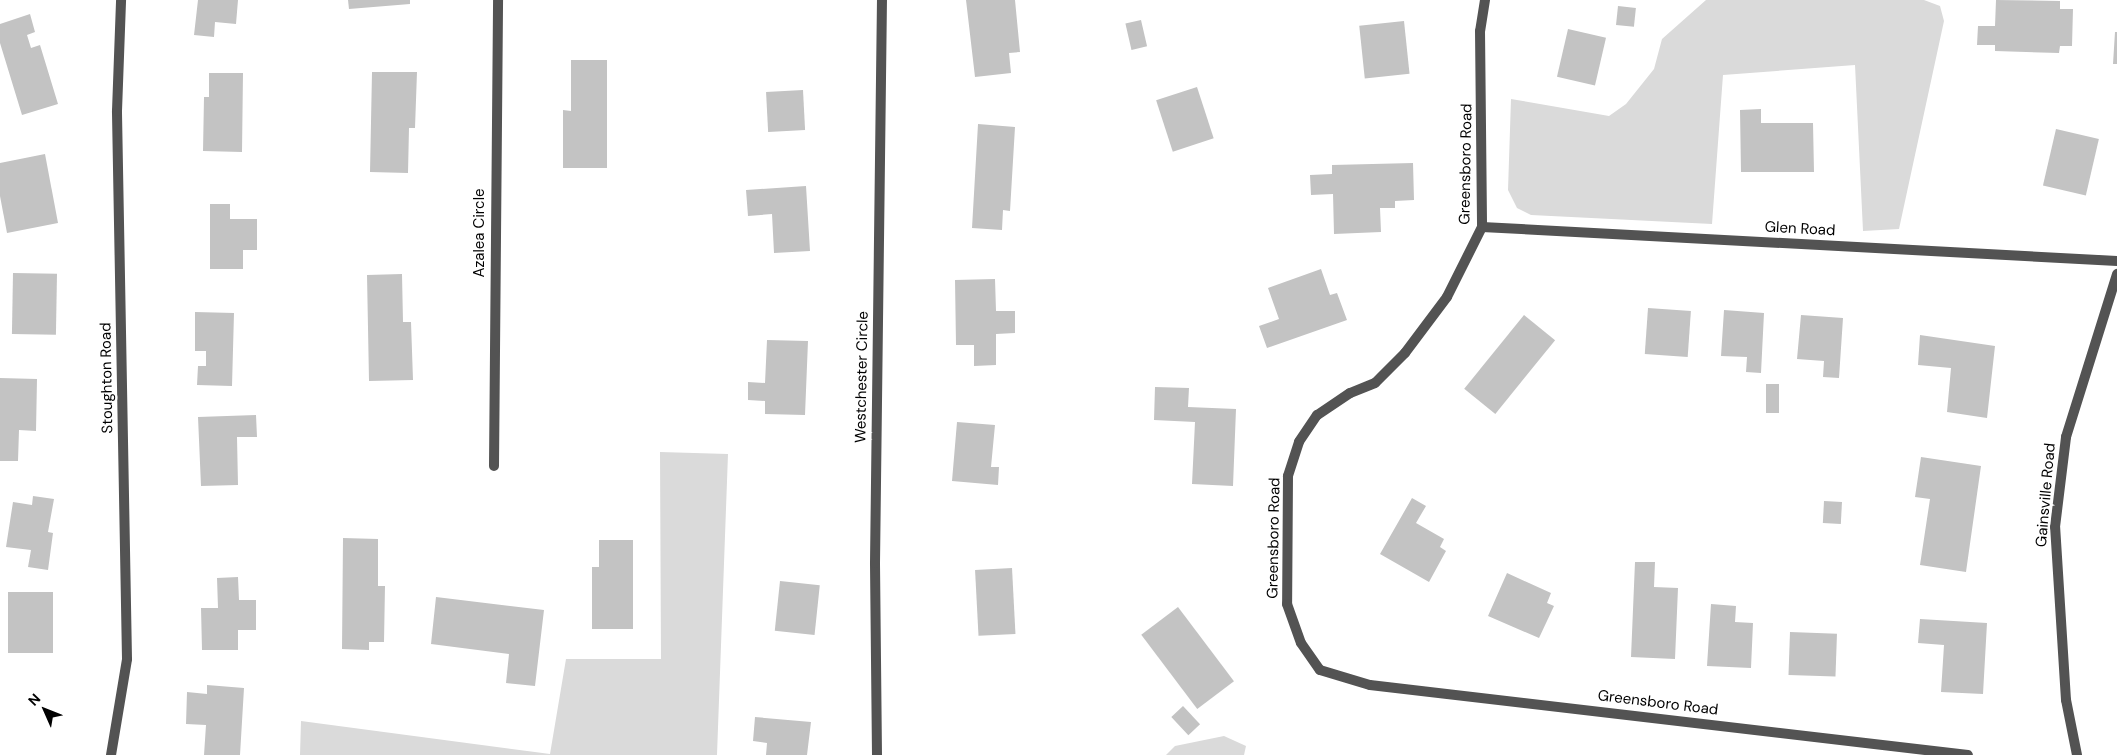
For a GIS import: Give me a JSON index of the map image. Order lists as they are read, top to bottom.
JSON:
{
  "streets": {
    "street": [
      "Greensboro Road",
      "Glen Road",
      "Azalea Circle",
      "Westchester Circle",
      "Stoughton Road",
      "Gainsville Road"
    ]
  },
  "crossings": [
    ["Greensboro Road", "Glen Road"]
  ],
  "north": "top left"
}
